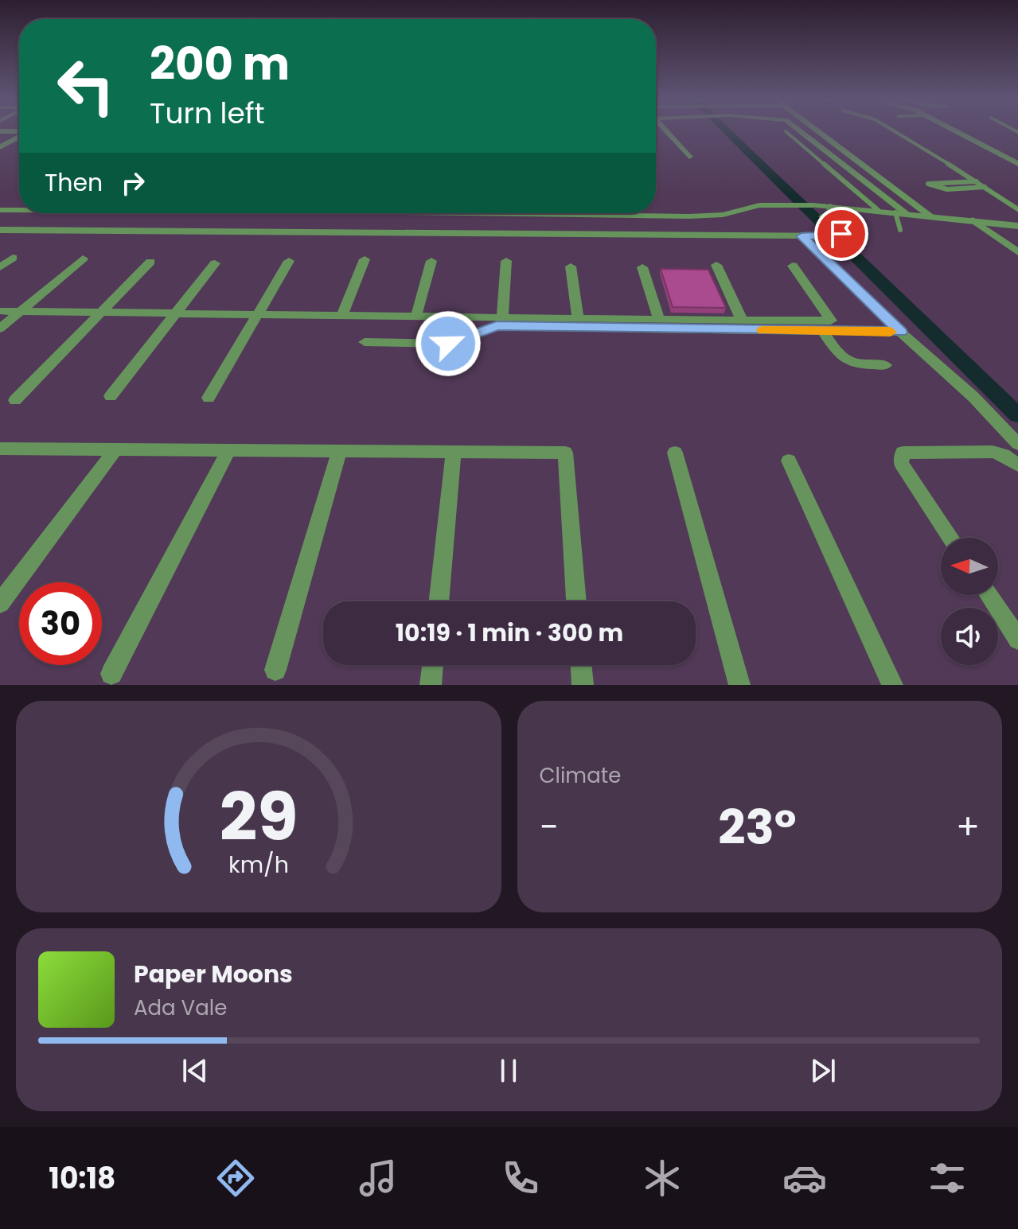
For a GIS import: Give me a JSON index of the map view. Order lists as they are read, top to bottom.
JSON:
{
  "north": "left",
  "page": {
    "turn": ["200 m", "Turn left"],
    "then": "Then",
    "limit": "30",
    "trip": "10:19 · 1 min · 300 m",
    "tile": "Climate",
    "heat": ["−", "23°", "+"],
    "song": ["Paper Moons", "Ada Vale"],
    "tabs": "10:18",
    "gauge": ["29", "km/h"]
  }
}
